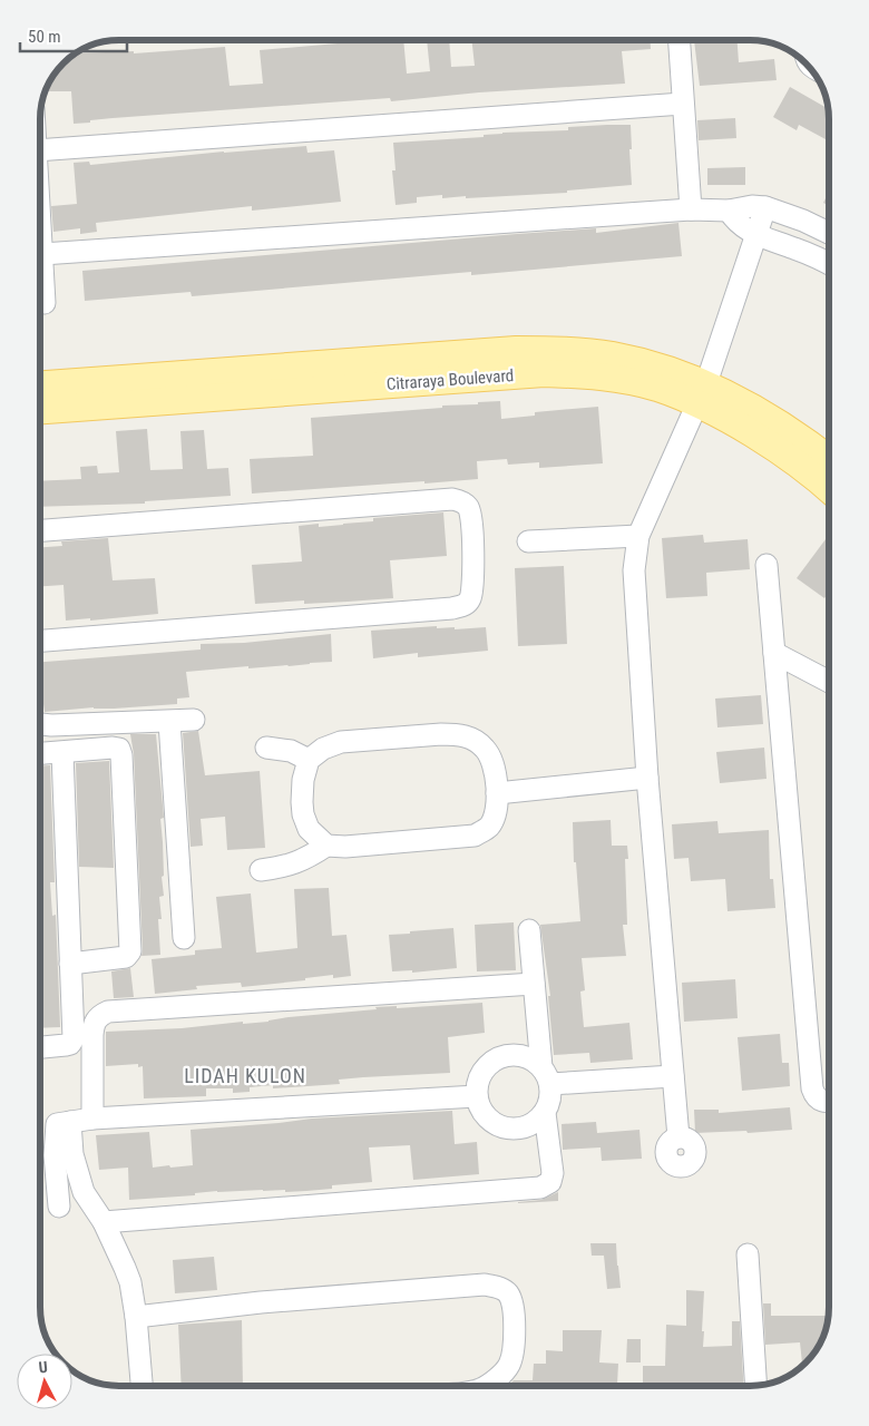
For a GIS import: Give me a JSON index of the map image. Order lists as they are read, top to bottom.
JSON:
{
  "streets": {
    "main road": ["Citraraya Boulevard"]
  },
  "districts": ["LIDAH KULON"],
  "scale_bar": "50 m",
  "north": "top"
}
